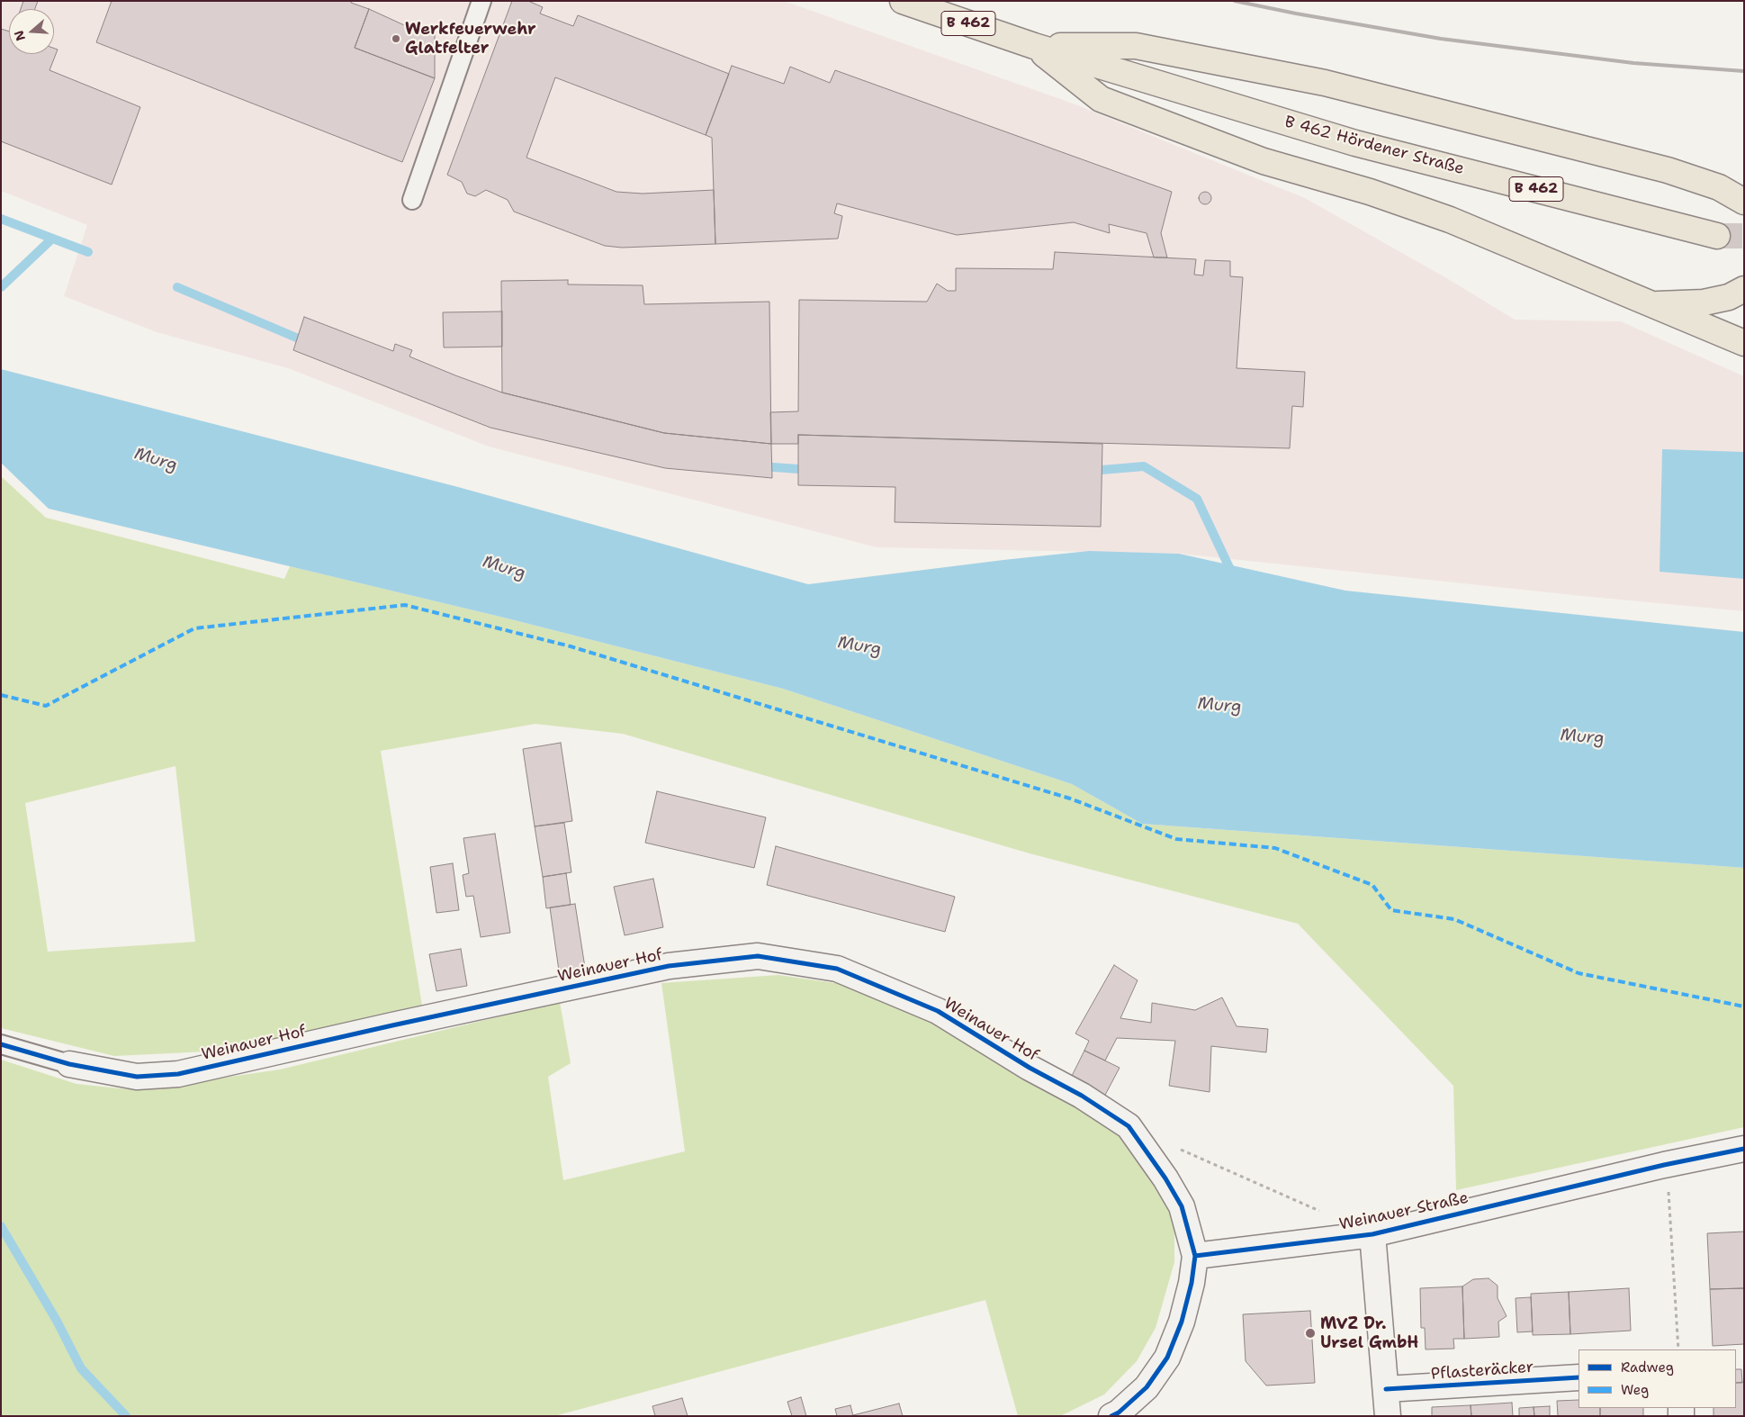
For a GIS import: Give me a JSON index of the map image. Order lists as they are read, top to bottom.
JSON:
{
  "streets": {
    "main road": ["B 462", "B 462 Hördener Straße"],
    "street": ["Weinauer Hof", "Weinauer Straße", "Pflasteräcker"]
  },
  "crossings": [
    ["B 462", "B 462 Hördener Straße"],
    ["Weinauer Hof", "Weinauer Straße"]
  ],
  "water": ["Murg"],
  "places": ["Werkfeuerwehr Glatfelter", "MVZ Dr. Ursel GmbH"],
  "legend": ["Radweg", "Weg"],
  "north": "left"
}
